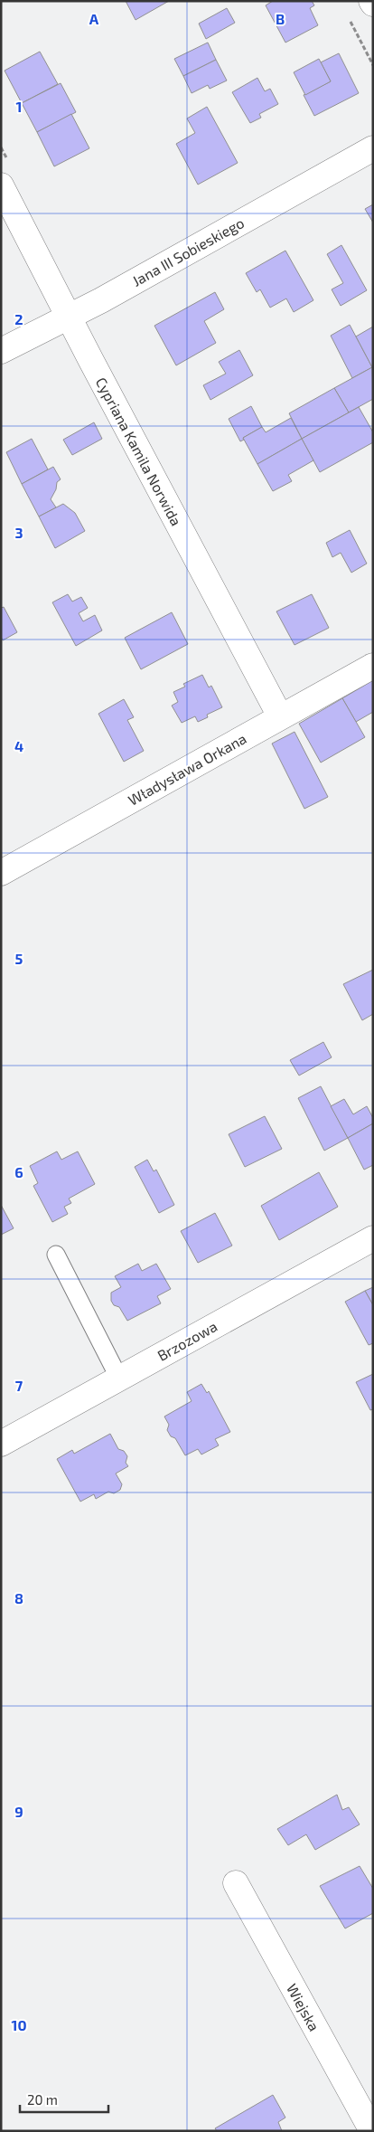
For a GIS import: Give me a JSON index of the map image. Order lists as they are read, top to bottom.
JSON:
{
  "streets": {
    "street": [
      "Jana III Sobieskiego",
      "Cypriana Kamila Norwida",
      "Władysława Orkana",
      "Brzozowa",
      "Wiejska"
    ]
  },
  "crossings": [
    ["Jana III Sobieskiego", "Cypriana Kamila Norwida"],
    ["Cypriana Kamila Norwida", "Władysława Orkana"]
  ],
  "scale_bar": "20 m",
  "grid": {
    "columns": ["A", "B"],
    "rows": [
      "1",
      "2",
      "3",
      "4",
      "5",
      "6",
      "7",
      "8",
      "9",
      "10"
    ]
  }
}
